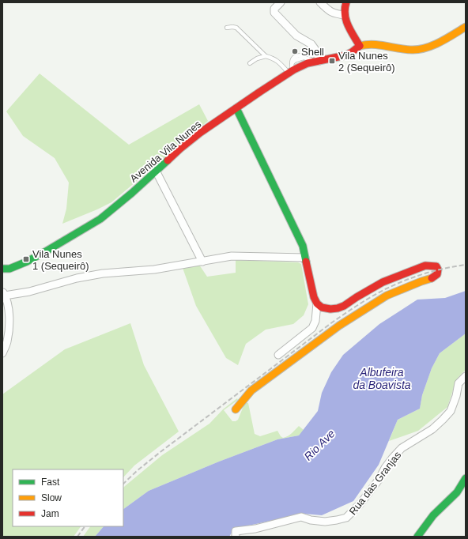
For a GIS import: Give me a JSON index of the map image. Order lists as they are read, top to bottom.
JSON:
{
  "streets": {
    "street": ["Avenida Vila Nunes", "Rua das Granjas"]
  },
  "water": ["Albufeira da Boavista", "Rio Ave"],
  "places": {
    "other": ["Shell"],
    "transit": ["Vila Nunes 2 (Sequeirô)", "Vila Nunes 1 (Sequeirô)"]
  },
  "legend": ["Fast", "Slow", "Jam"]
}
